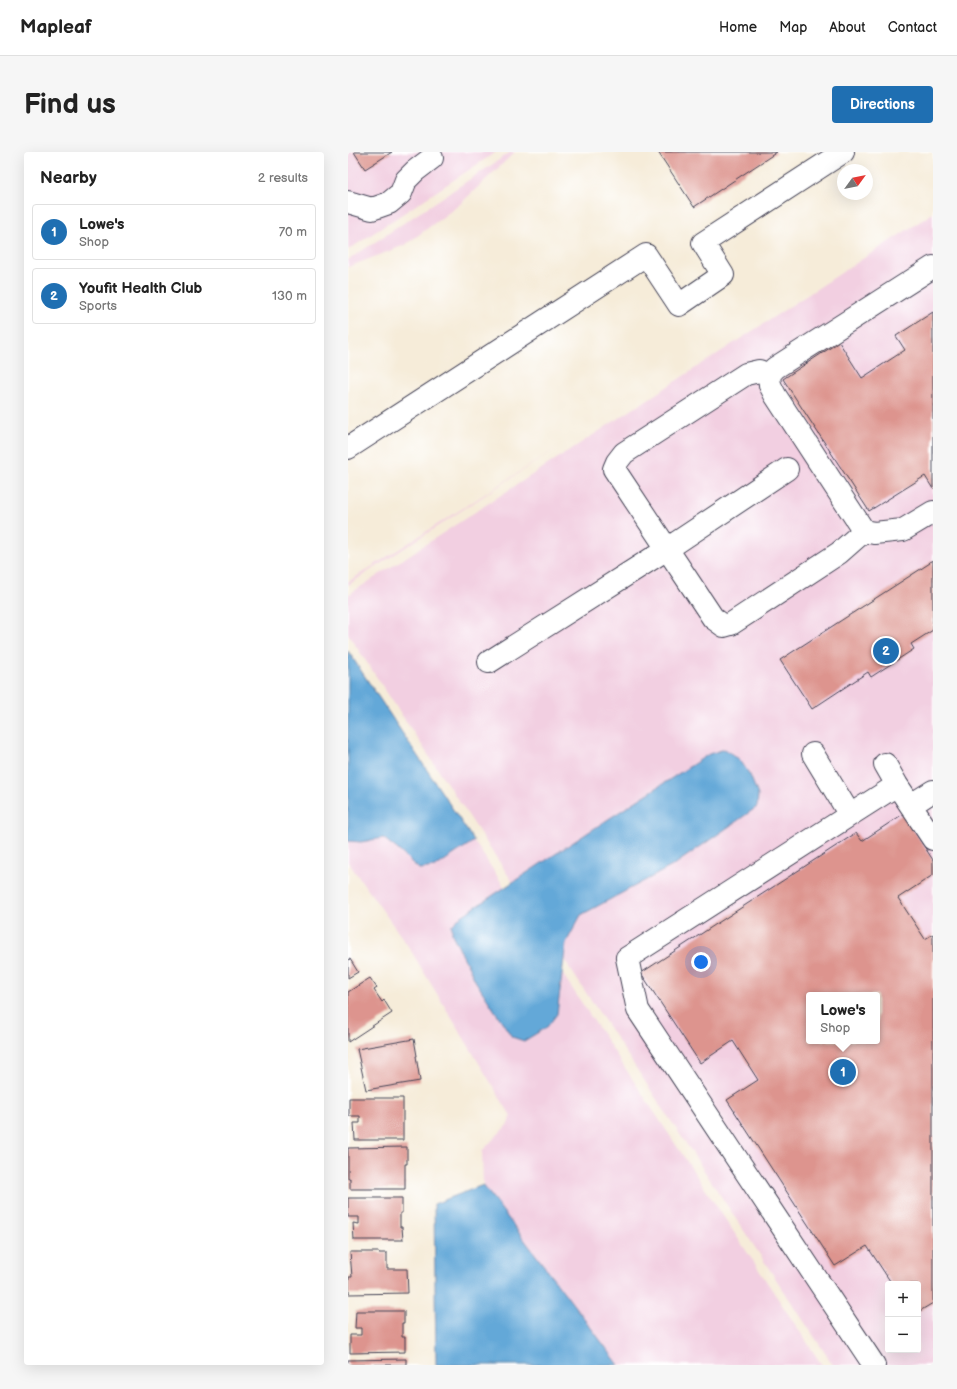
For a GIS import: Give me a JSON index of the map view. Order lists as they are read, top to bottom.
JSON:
{
  "north": "top right",
  "page": {
    "header": "Mapleaf",
    "nav": [
      "Home",
      "Map",
      "About",
      "Contact"
    ],
    "buttons": "Directions",
    "title": "Find us",
    "heading": ["Nearby", "2 results"],
    "list": [
      {
        "mark": "1",
        "name": "Lowe's",
        "note": "Shop",
        "value": "70 m"
      },
      {
        "mark": "2",
        "name": "Youfit Health Club",
        "note": "Sports",
        "value": "130 m"
      }
    ],
    "pins": ["2", "1"],
    "popup": ["Lowe's", "Shop"],
    "map_buttons": ["+", "−"]
  }
}
